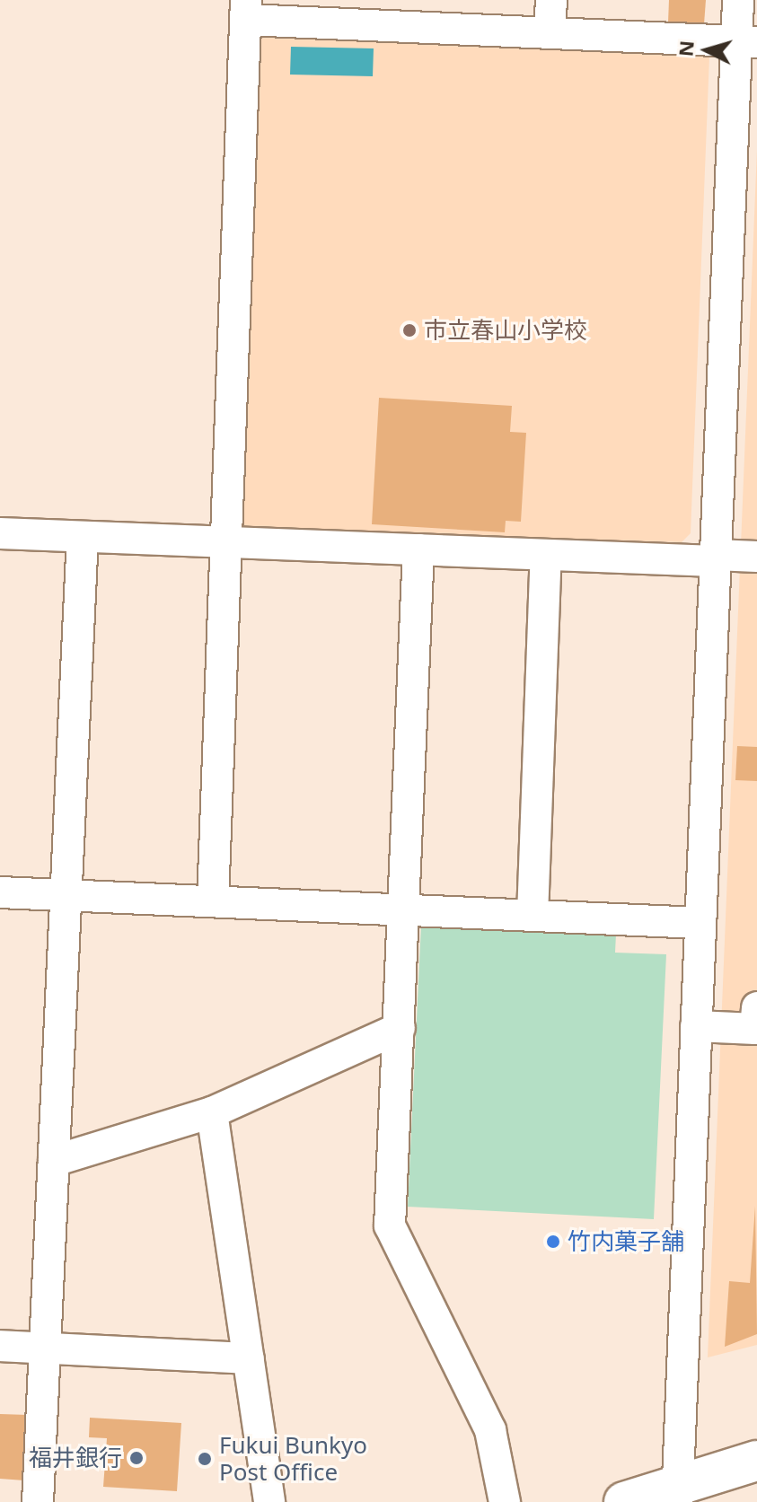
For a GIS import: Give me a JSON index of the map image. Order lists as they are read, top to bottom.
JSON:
{
  "places": [
    "市立春山小学校",
    "竹内菓子舗",
    "福井銀行",
    "Fukui Bunkyo Post Office"
  ],
  "north": "left"
}
